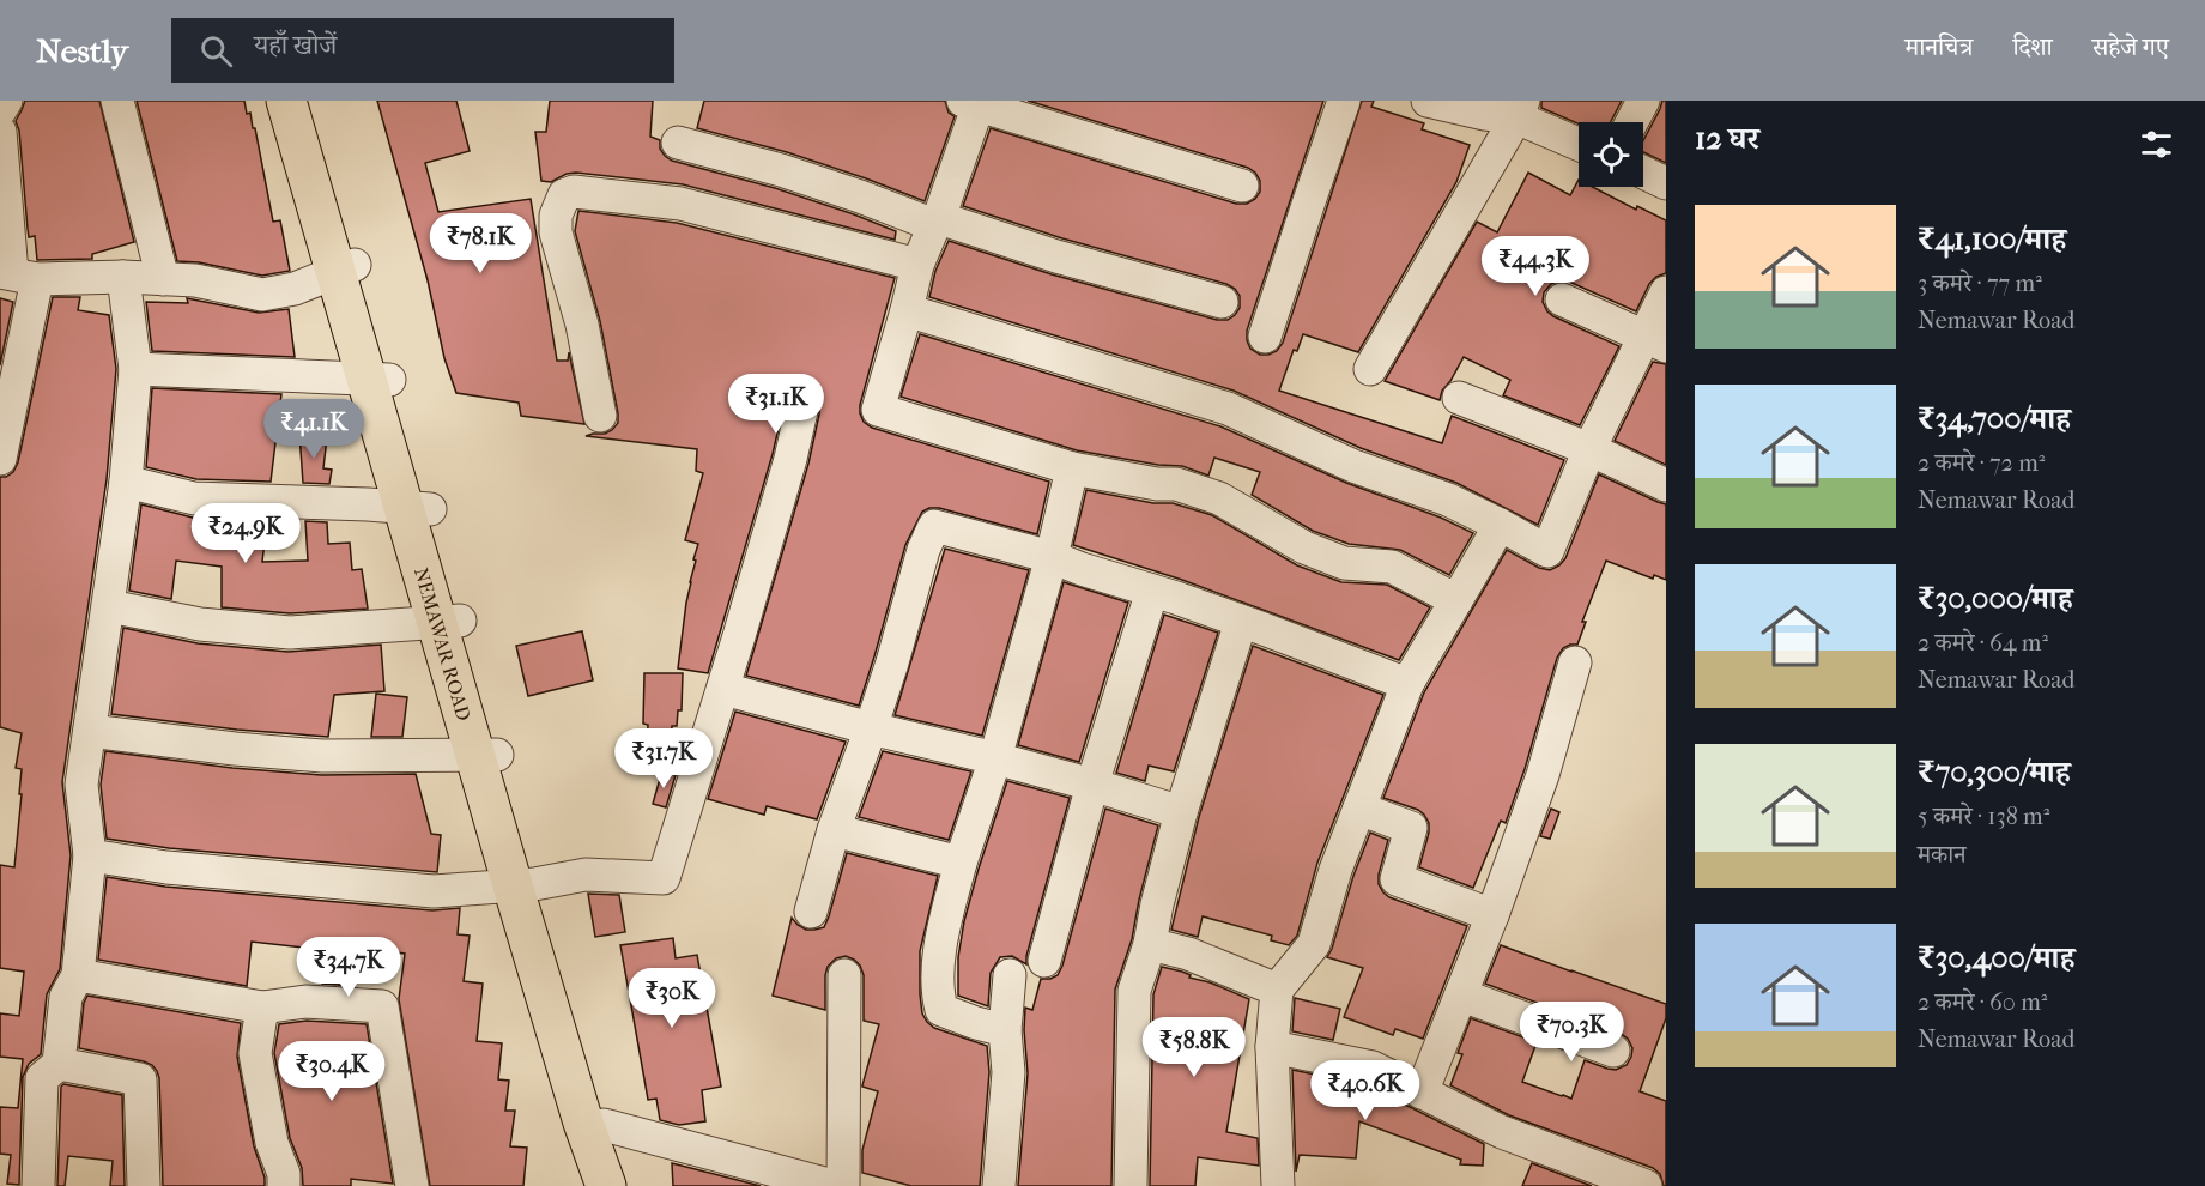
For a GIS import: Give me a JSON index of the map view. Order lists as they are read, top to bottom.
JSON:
{
  "streets": {
    "highway": ["NEMAWAR ROAD"]
  },
  "page": {
    "header": "Nestly",
    "search": "यहाँ खोजें",
    "nav": ["मानचित्र", "दिशा", "सहेजे गए"],
    "heading": "12 घर",
    "list": [
      {
        "name": "₹41,100/माह",
        "note": "3 कमरे · 77 m² · Nemawar Road"
      },
      {
        "name": "₹34,700/माह",
        "note": "2 कमरे · 72 m² · Nemawar Road"
      },
      {
        "name": "₹30,000/माह",
        "note": "2 कमरे · 64 m² · Nemawar Road"
      },
      {
        "name": "₹70,300/माह",
        "note": "5 कमरे · 138 m² · मकान"
      },
      {
        "name": "₹30,400/माह",
        "note": "2 कमरे · 60 m² · Nemawar Road"
      }
    ],
    "price": [
      "₹78.1K",
      "₹44.3K",
      "₹31.1K",
      "₹41.1K",
      "₹24.9K",
      "₹31.7K",
      "₹34.7K",
      "₹30K",
      "₹70.3K",
      "₹58.8K",
      "₹30.4K",
      "₹40.6K"
    ]
  }
}
